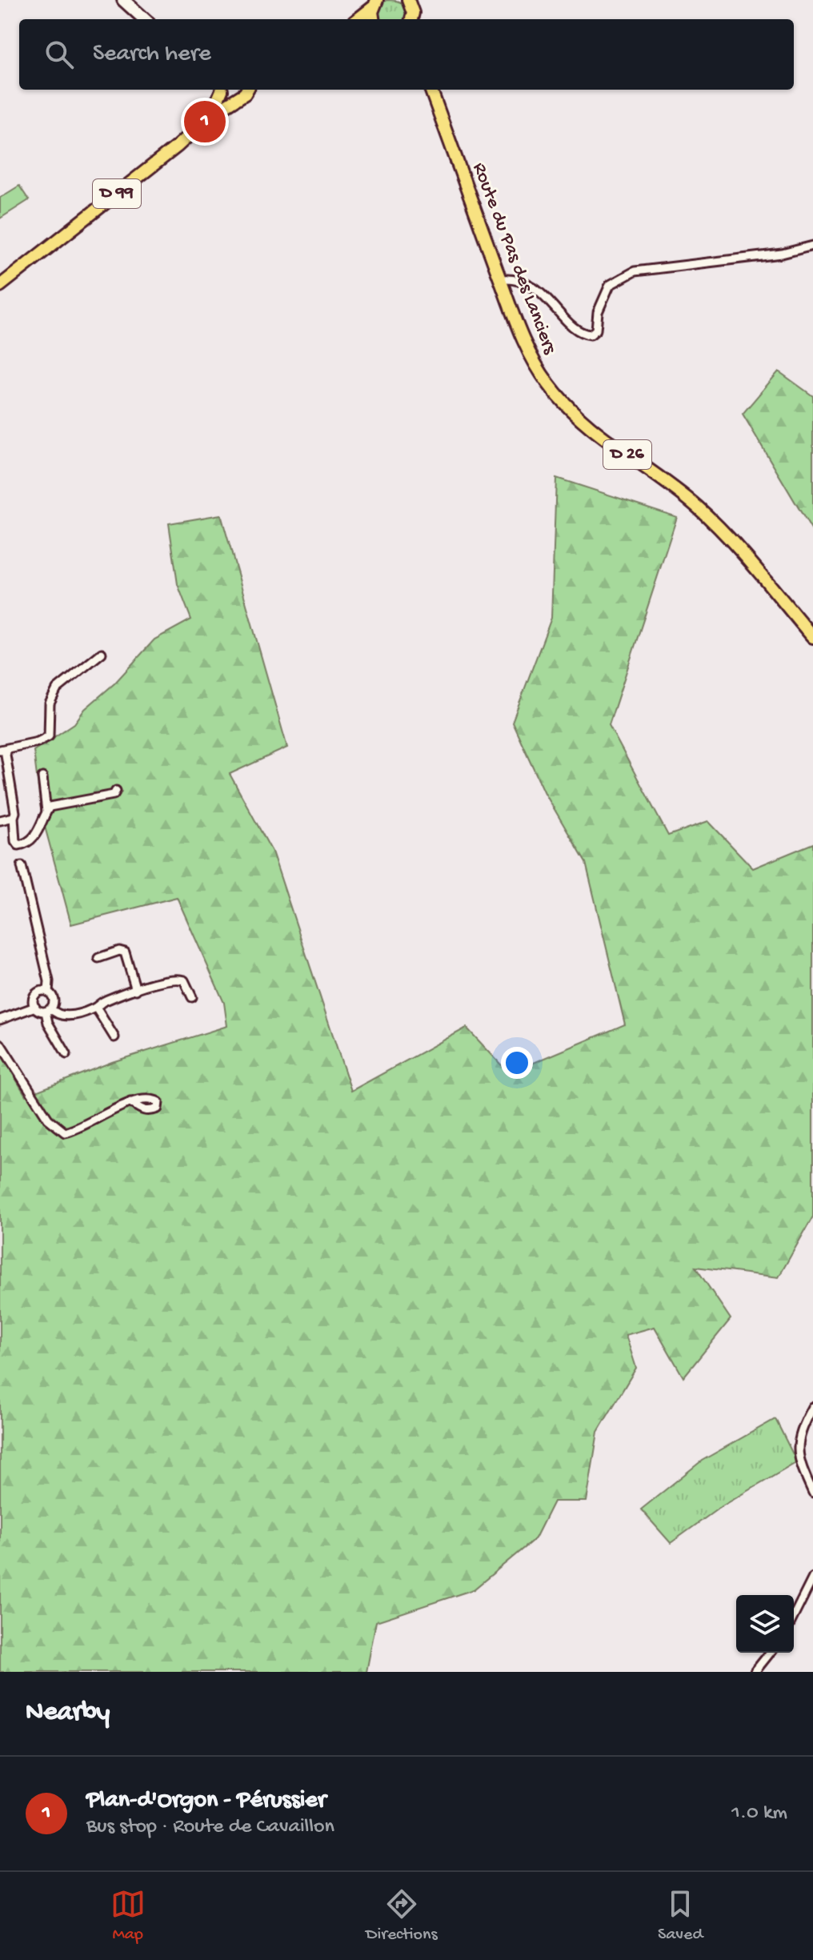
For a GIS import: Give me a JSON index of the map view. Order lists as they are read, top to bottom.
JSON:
{
  "streets": {
    "main road": ["D 99", "Route du Pas des Lanciers", "D 26"]
  },
  "page": {
    "search": "Search here",
    "pins": "1",
    "heading": "Nearby",
    "list": [
      {
        "mark": "1",
        "name": "Plan-d'Orgon - Pérussier",
        "note": "Bus stop · Route de Cavaillon",
        "value": "1.0 km"
      }
    ],
    "nav": ["Map", "Directions", "Saved"]
  }
}
